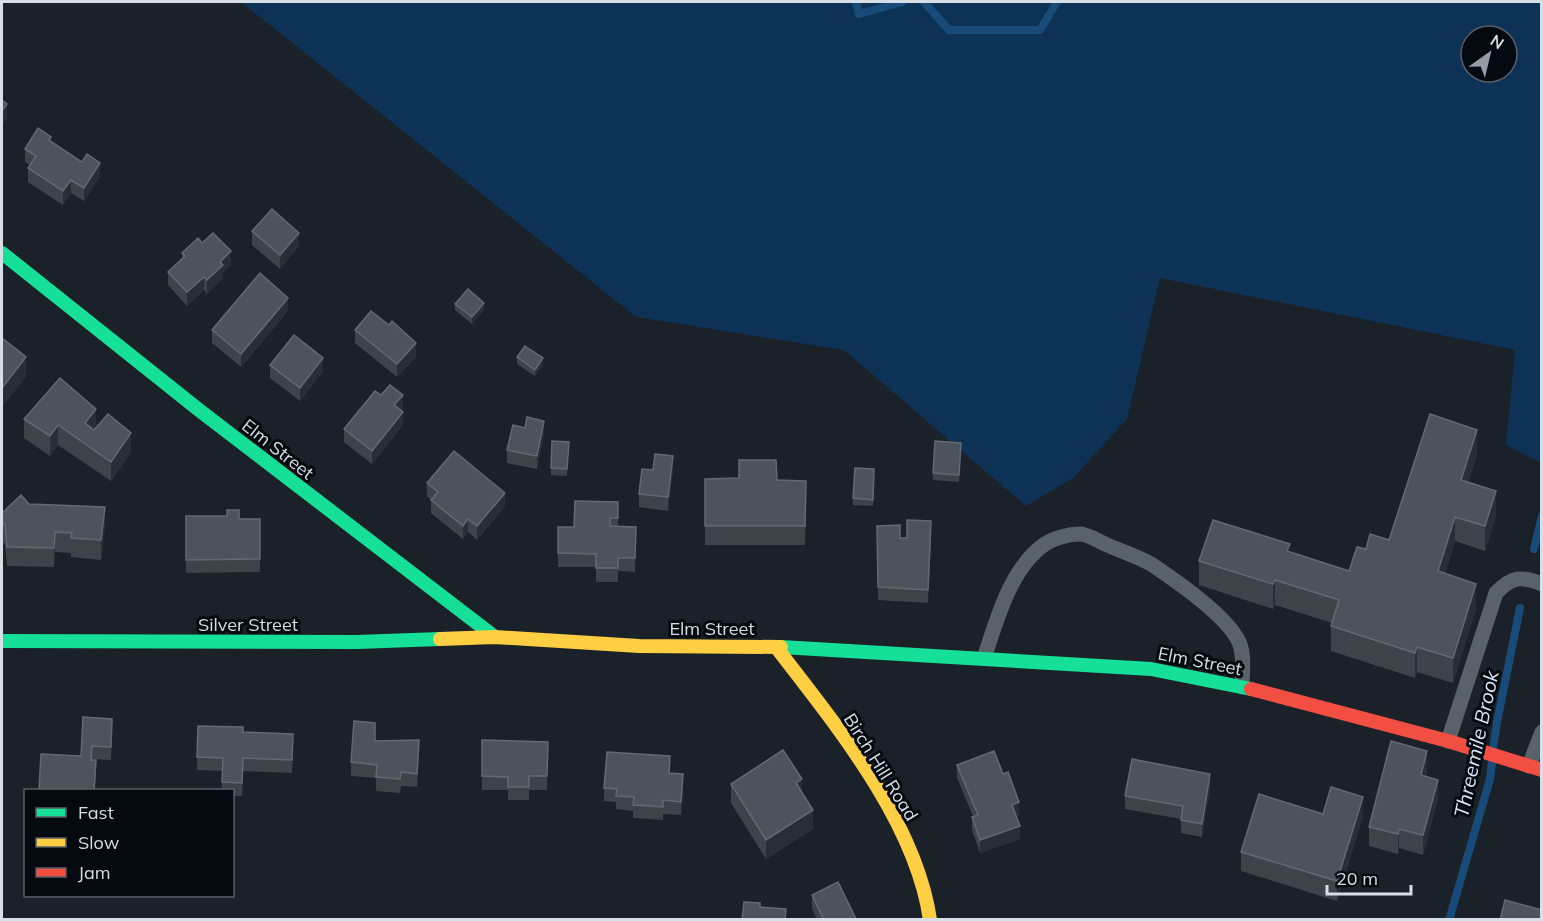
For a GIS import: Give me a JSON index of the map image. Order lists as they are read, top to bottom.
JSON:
{
  "streets": {
    "street": ["Elm Street", "Silver Street", "Birch Hill Road"]
  },
  "crossings": [
    ["Elm Street", "Silver Street"],
    ["Elm Street", "Birch Hill Road"]
  ],
  "water": ["Threemile Brook"],
  "legend": ["Fast", "Slow", "Jam"],
  "scale_bar": "20 m",
  "north": "top right"
}
